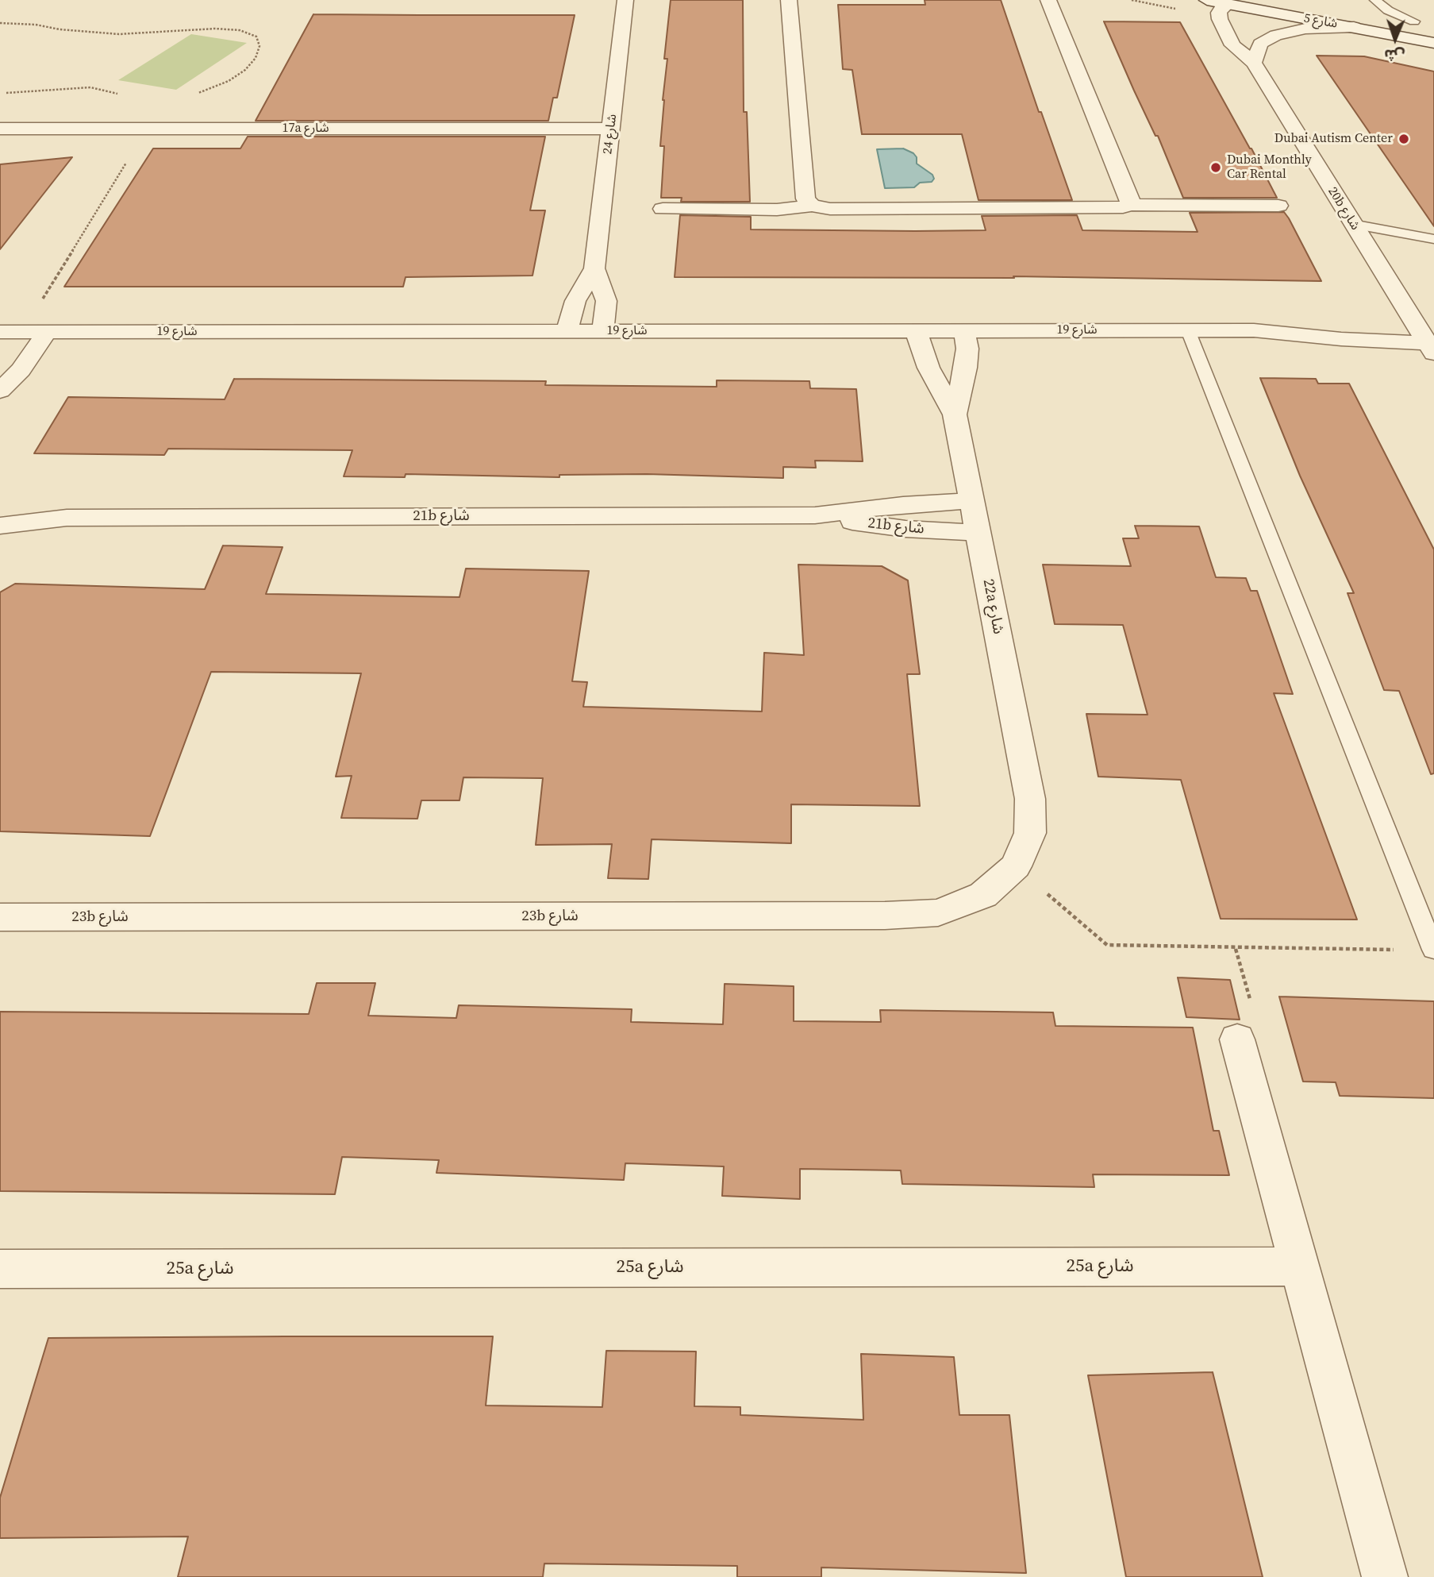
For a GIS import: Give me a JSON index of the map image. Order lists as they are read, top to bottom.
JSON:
{
  "streets": {
    "street": [
      "شارع 5",
      "17a شارع",
      "شارع 24",
      "20b شارع",
      "شارع 19",
      "21b شارع",
      "22a شارع",
      "23b شارع",
      "25a شارع"
    ]
  },
  "crossings": [
    ["شارع 5", "20b شارع"],
    ["17a شارع", "شارع 24"],
    ["20b شارع", "شارع 19"],
    ["شارع 19", "22a شارع"],
    ["21b شارع", "22a شارع"],
    ["22a شارع", "23b شارع"]
  ],
  "places": ["Dubai Autism Center", "Dubai Monthly Car Rental"],
  "north": "bottom"
}
